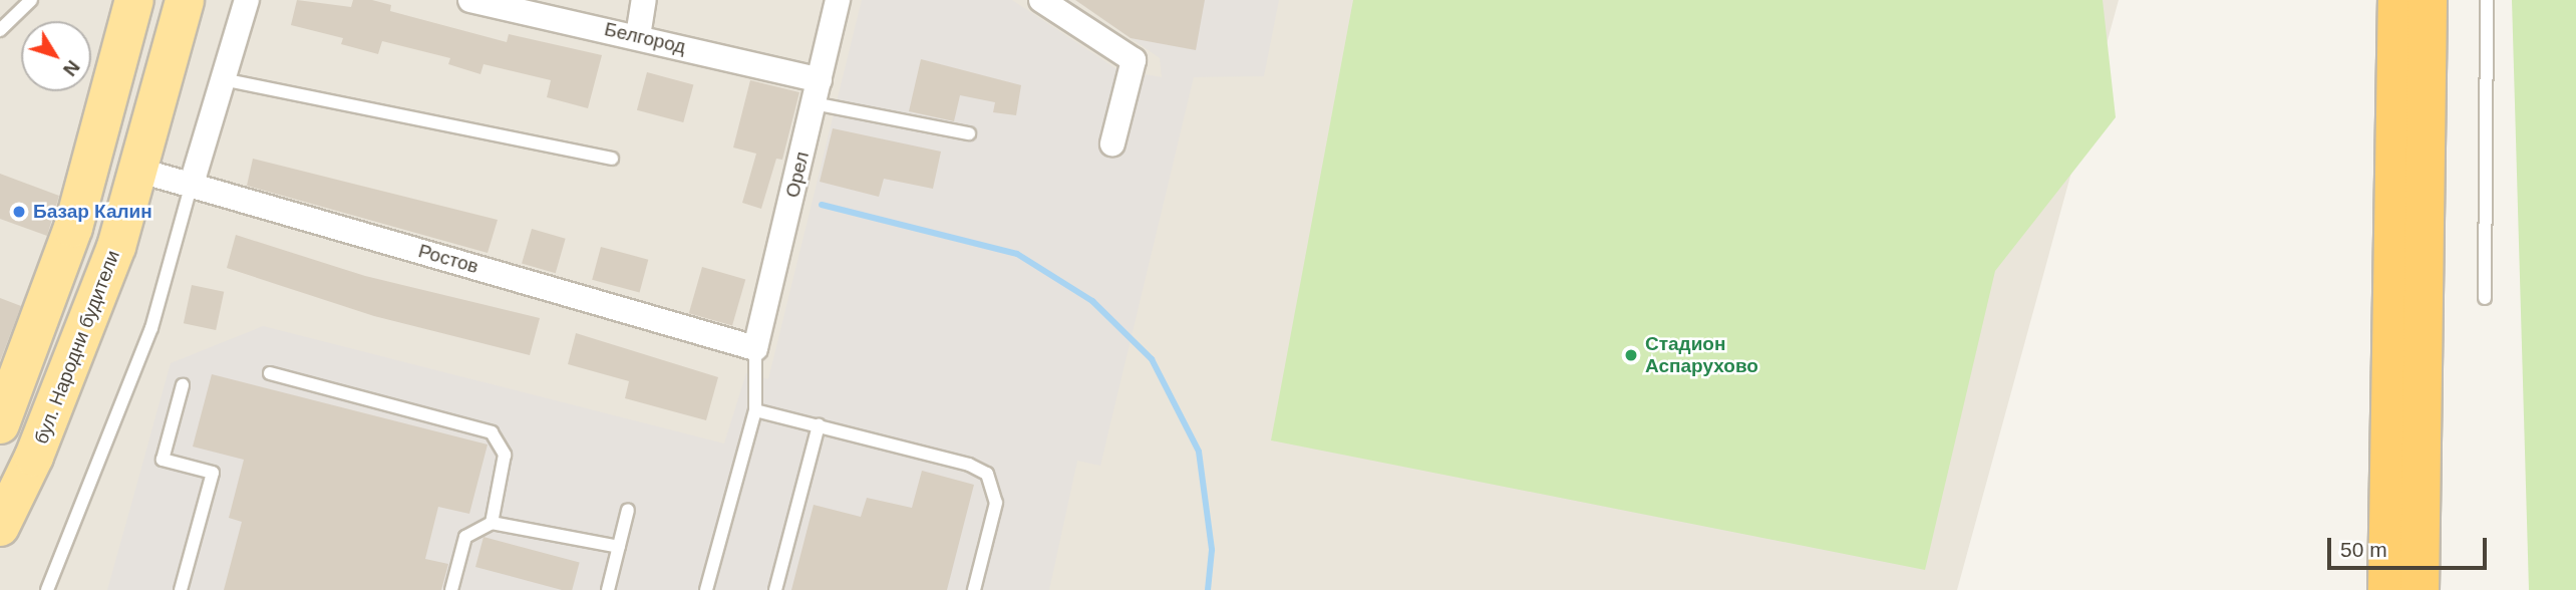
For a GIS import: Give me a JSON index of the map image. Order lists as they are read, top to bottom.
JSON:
{
  "streets": {
    "main road": ["бул. Народни будители"],
    "street": ["Белгород", "Орел", "Ростов"]
  },
  "crossings": [
    ["Белгород", "Орел"],
    ["Орел", "Ростов"],
    ["Ростов", "бул. Народни будители"]
  ],
  "places": ["Базар Калин", "Стадион Аспарухово"],
  "scale_bar": "50 m",
  "north": "bottom right"
}
